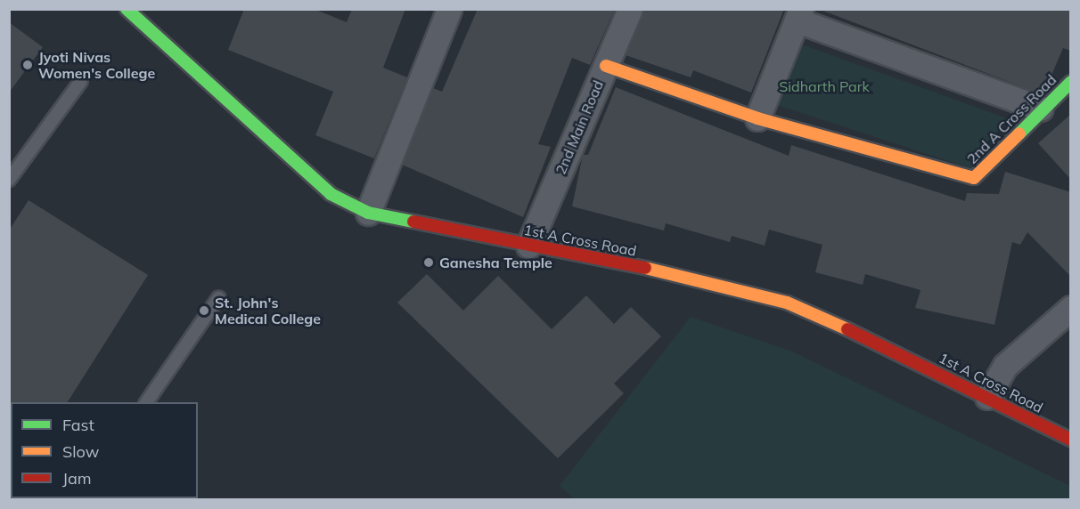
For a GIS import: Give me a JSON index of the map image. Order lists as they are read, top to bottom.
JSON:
{
  "streets": {
    "street": ["2nd A Cross Road", "2nd Main Road", "1st A Cross Road"]
  },
  "crossings": [
    ["2nd Main Road", "1st A Cross Road"]
  ],
  "parks": ["Sidharth Park"],
  "places": ["Jyoti Nivas Women's College", "Ganesha Temple", "St. John's Medical College"],
  "legend": ["Fast", "Slow", "Jam"]
}
